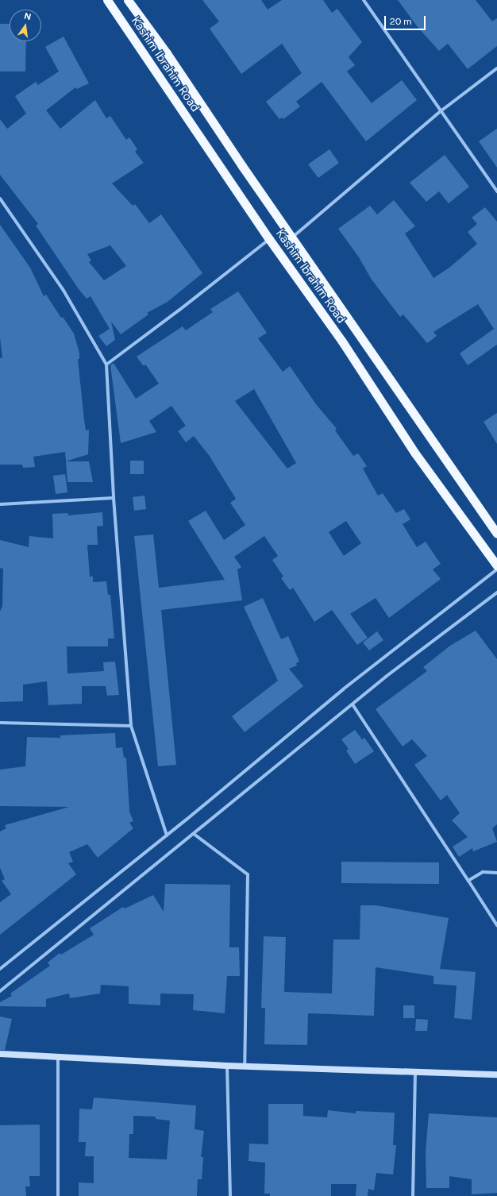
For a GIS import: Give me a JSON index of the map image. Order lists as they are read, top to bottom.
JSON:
{
  "streets": {
    "highway": ["Kashim Ibrahim Road"]
  },
  "scale_bar": "20 m",
  "north": "top"
}
